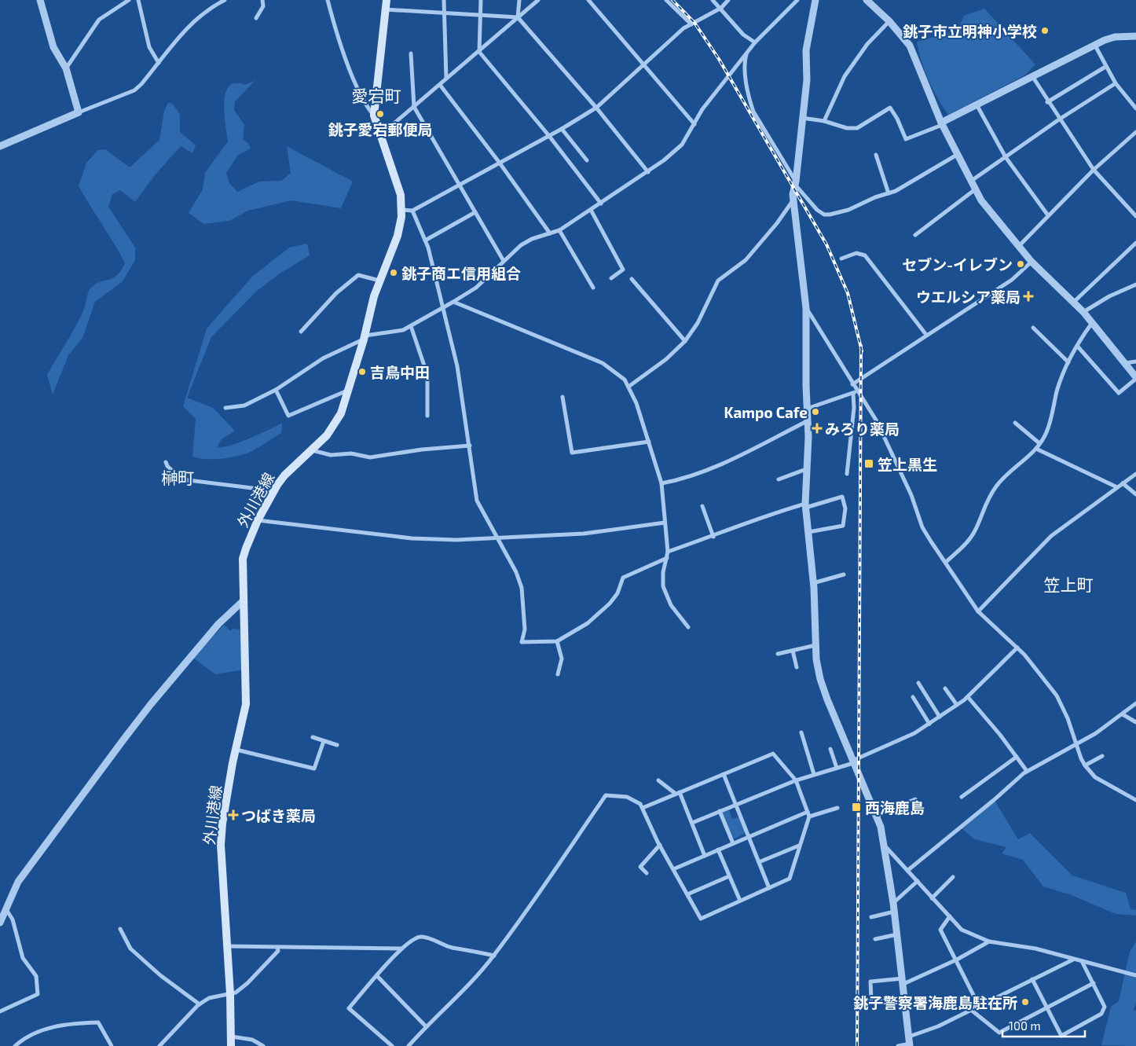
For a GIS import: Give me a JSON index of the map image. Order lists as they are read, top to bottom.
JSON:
{
  "streets": {
    "main road": ["外川港線"]
  },
  "districts": ["愛宕町", "榊町", "笠上町"],
  "places": {
    "other": [
      "銚子市立明神小学校",
      "銚子愛宕郵便局",
      "セブン-イレブン",
      "銚子商エ信用組合",
      "吉鳥中田",
      "Kampo Cafe",
      "銚子警察署海鹿島駐在所"
    ],
    "health": ["ウエルシア薬局", "みろり薬局", "つばき薬局"],
    "transit": ["笠上黒生", "西海鹿島"]
  },
  "scale_bar": "100 m"
}
